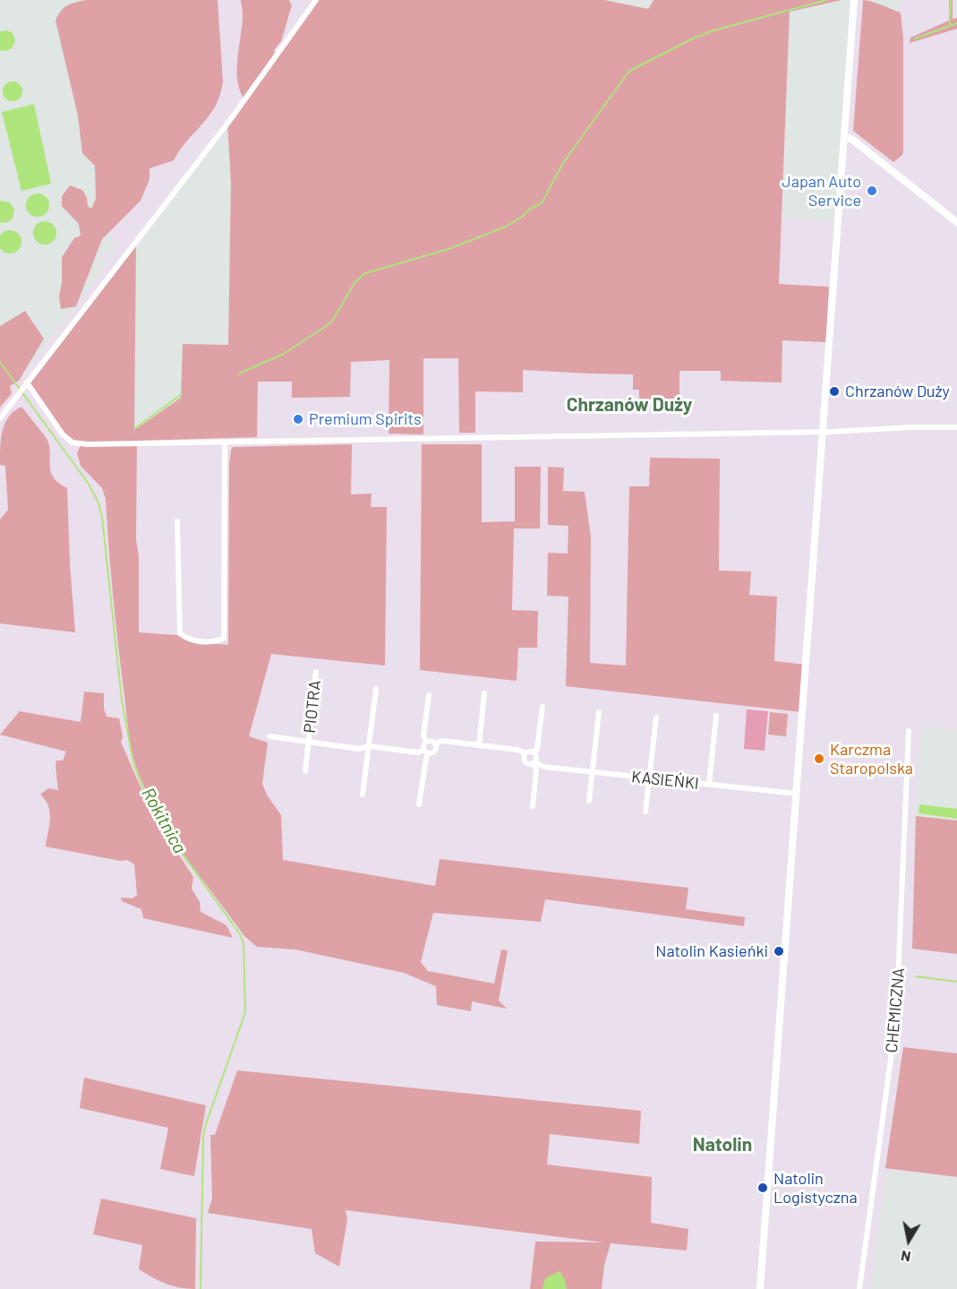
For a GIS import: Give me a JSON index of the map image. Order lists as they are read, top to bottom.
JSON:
{
  "streets": {
    "street": ["PIOTRA", "KASIEŃKI", "CHEMICZNA"]
  },
  "districts": ["Chrzanów Duży", "Natolin"],
  "water": ["Rokitnica"],
  "places": [
    "Japan Auto Service",
    "Chrzanów Duży",
    "Premium Spirits",
    "Karczma Staropolska",
    "Natolin Kasieńki",
    "Natolin Logistyczna"
  ],
  "north": "bottom"
}
